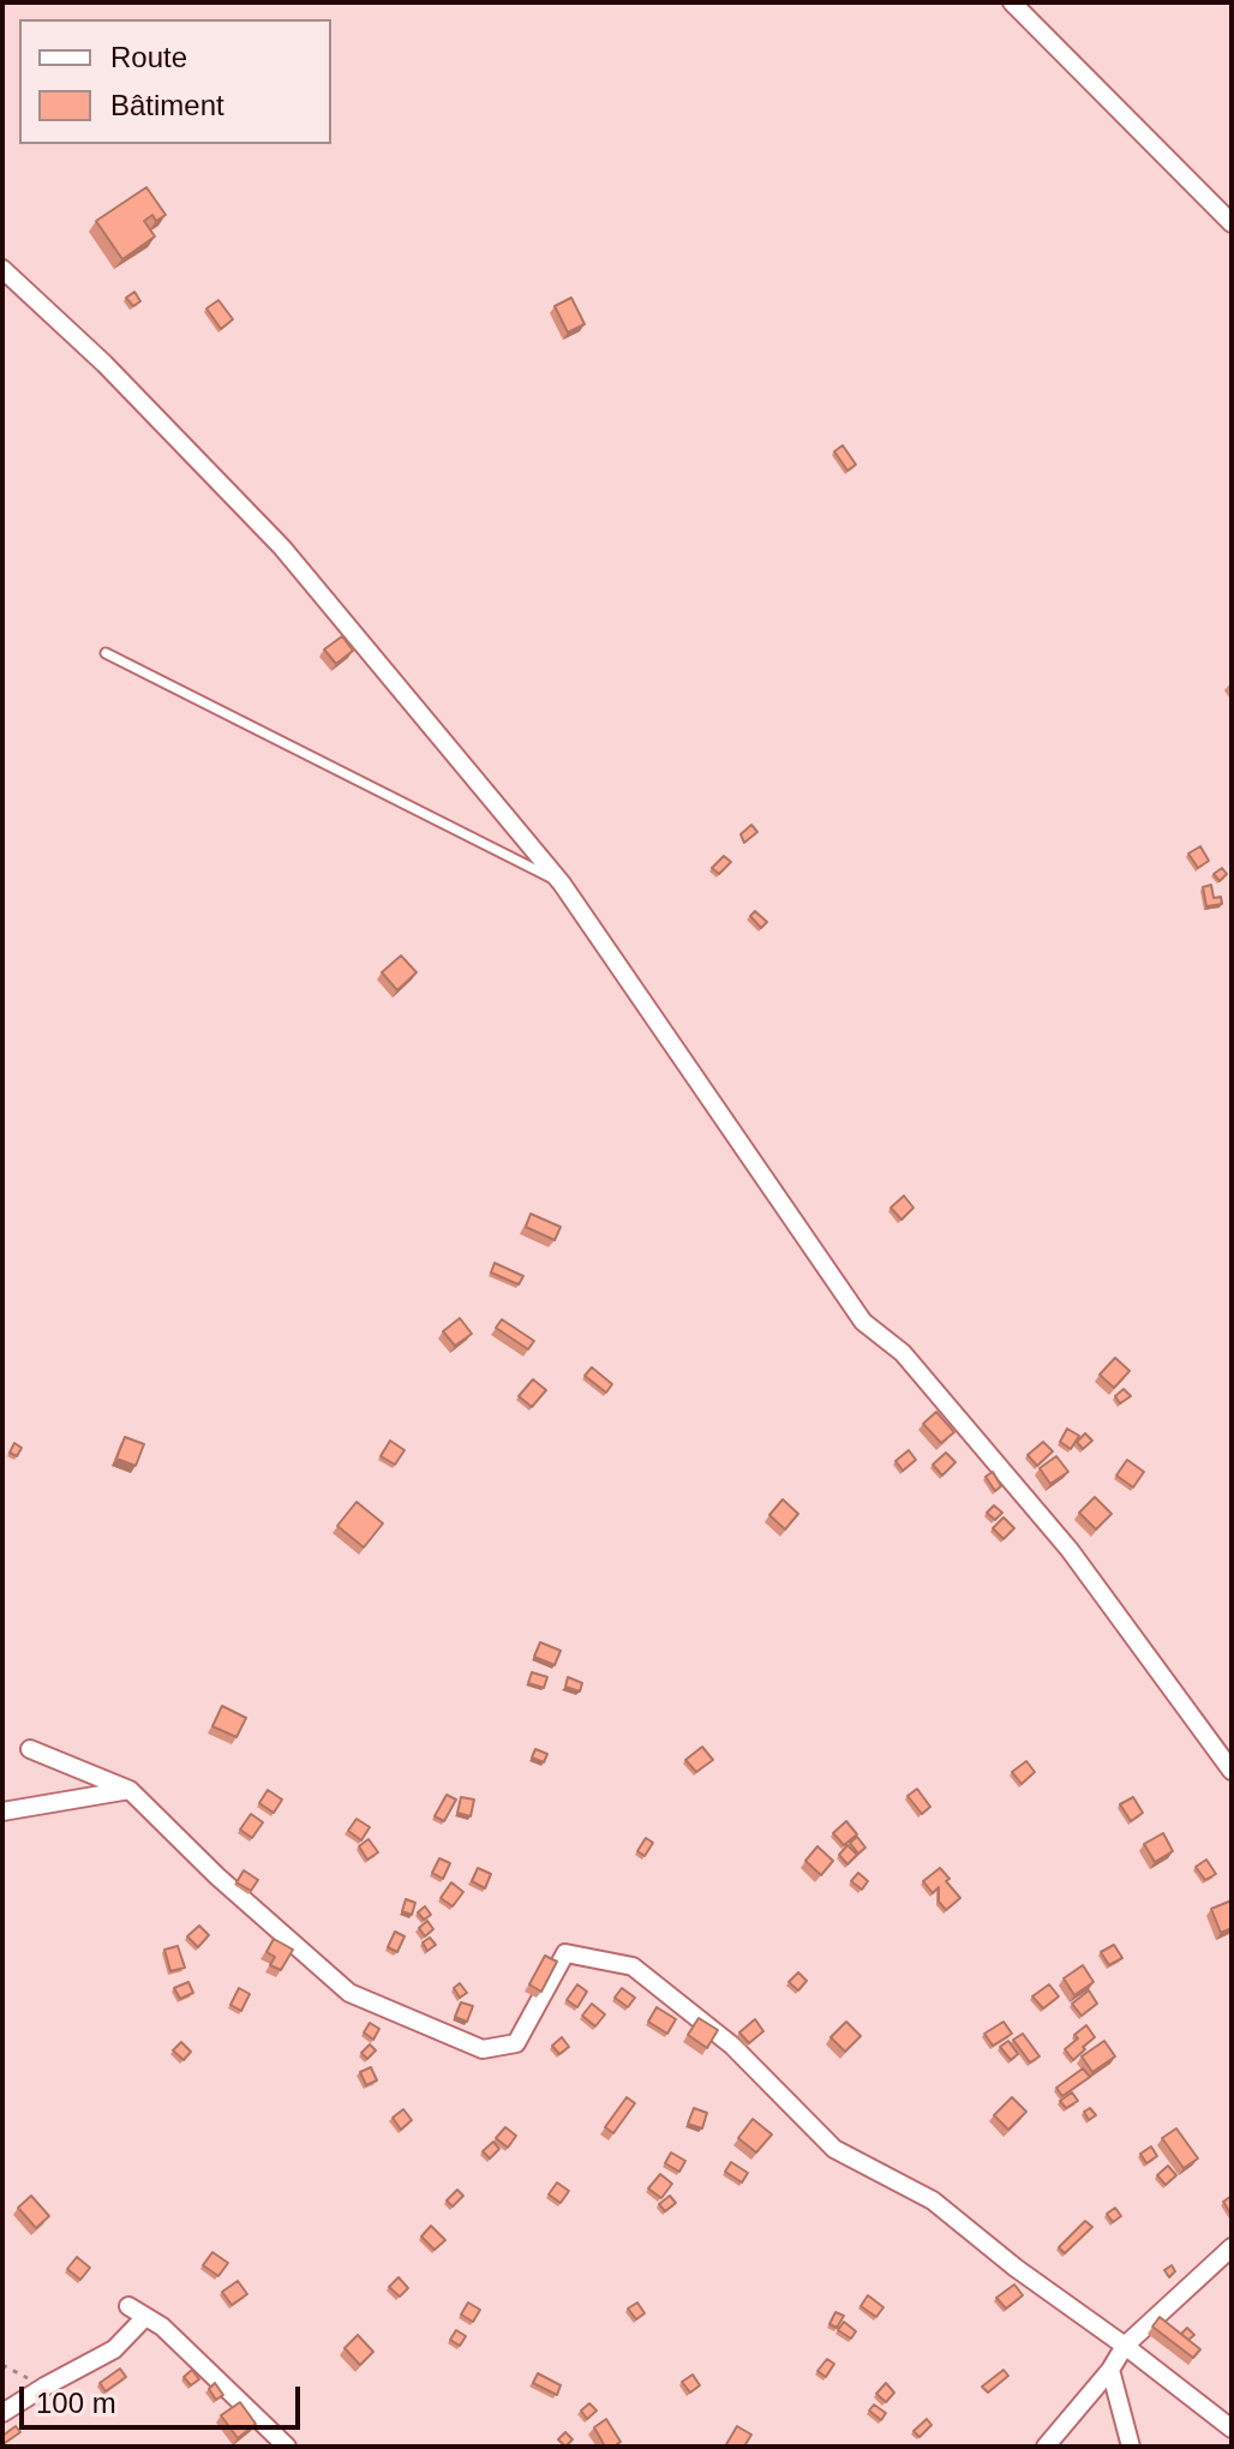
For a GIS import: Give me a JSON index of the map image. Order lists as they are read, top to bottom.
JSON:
{
  "legend": ["Route", "Bâtiment"],
  "scale_bar": "100 m"
}
